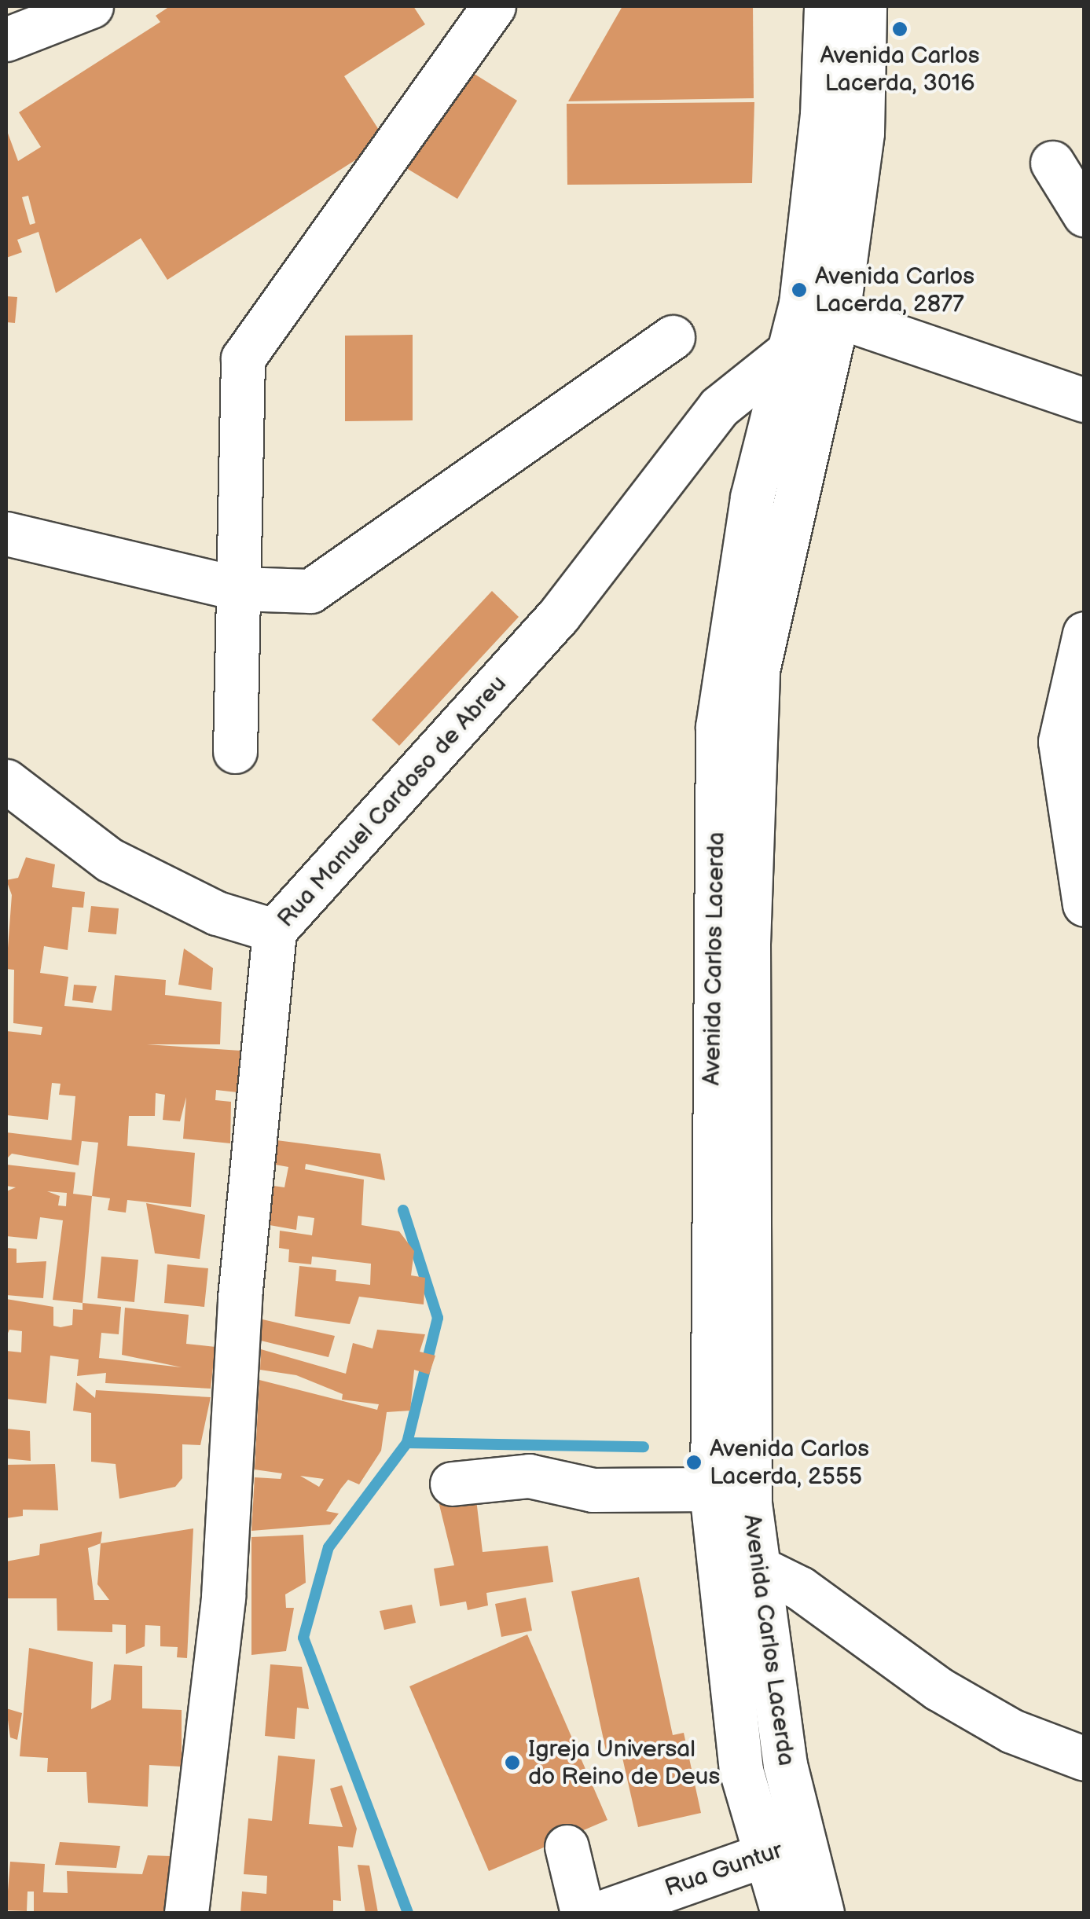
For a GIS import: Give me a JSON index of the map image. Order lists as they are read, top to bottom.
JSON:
{
  "streets": {
    "main road": ["Rua Manuel Cardoso de Abreu", "Avenida Carlos Lacerda", "Rua Guntur"]
  },
  "crossings": [
    ["Rua Manuel Cardoso de Abreu", "Avenida Carlos Lacerda"],
    ["Avenida Carlos Lacerda", "Rua Guntur"]
  ],
  "places": [
    "Avenida Carlos Lacerda, 3016",
    "Avenida Carlos Lacerda, 2877",
    "Avenida Carlos Lacerda, 2555",
    "Igreja Universal do Reino de Deus"
  ]
}
